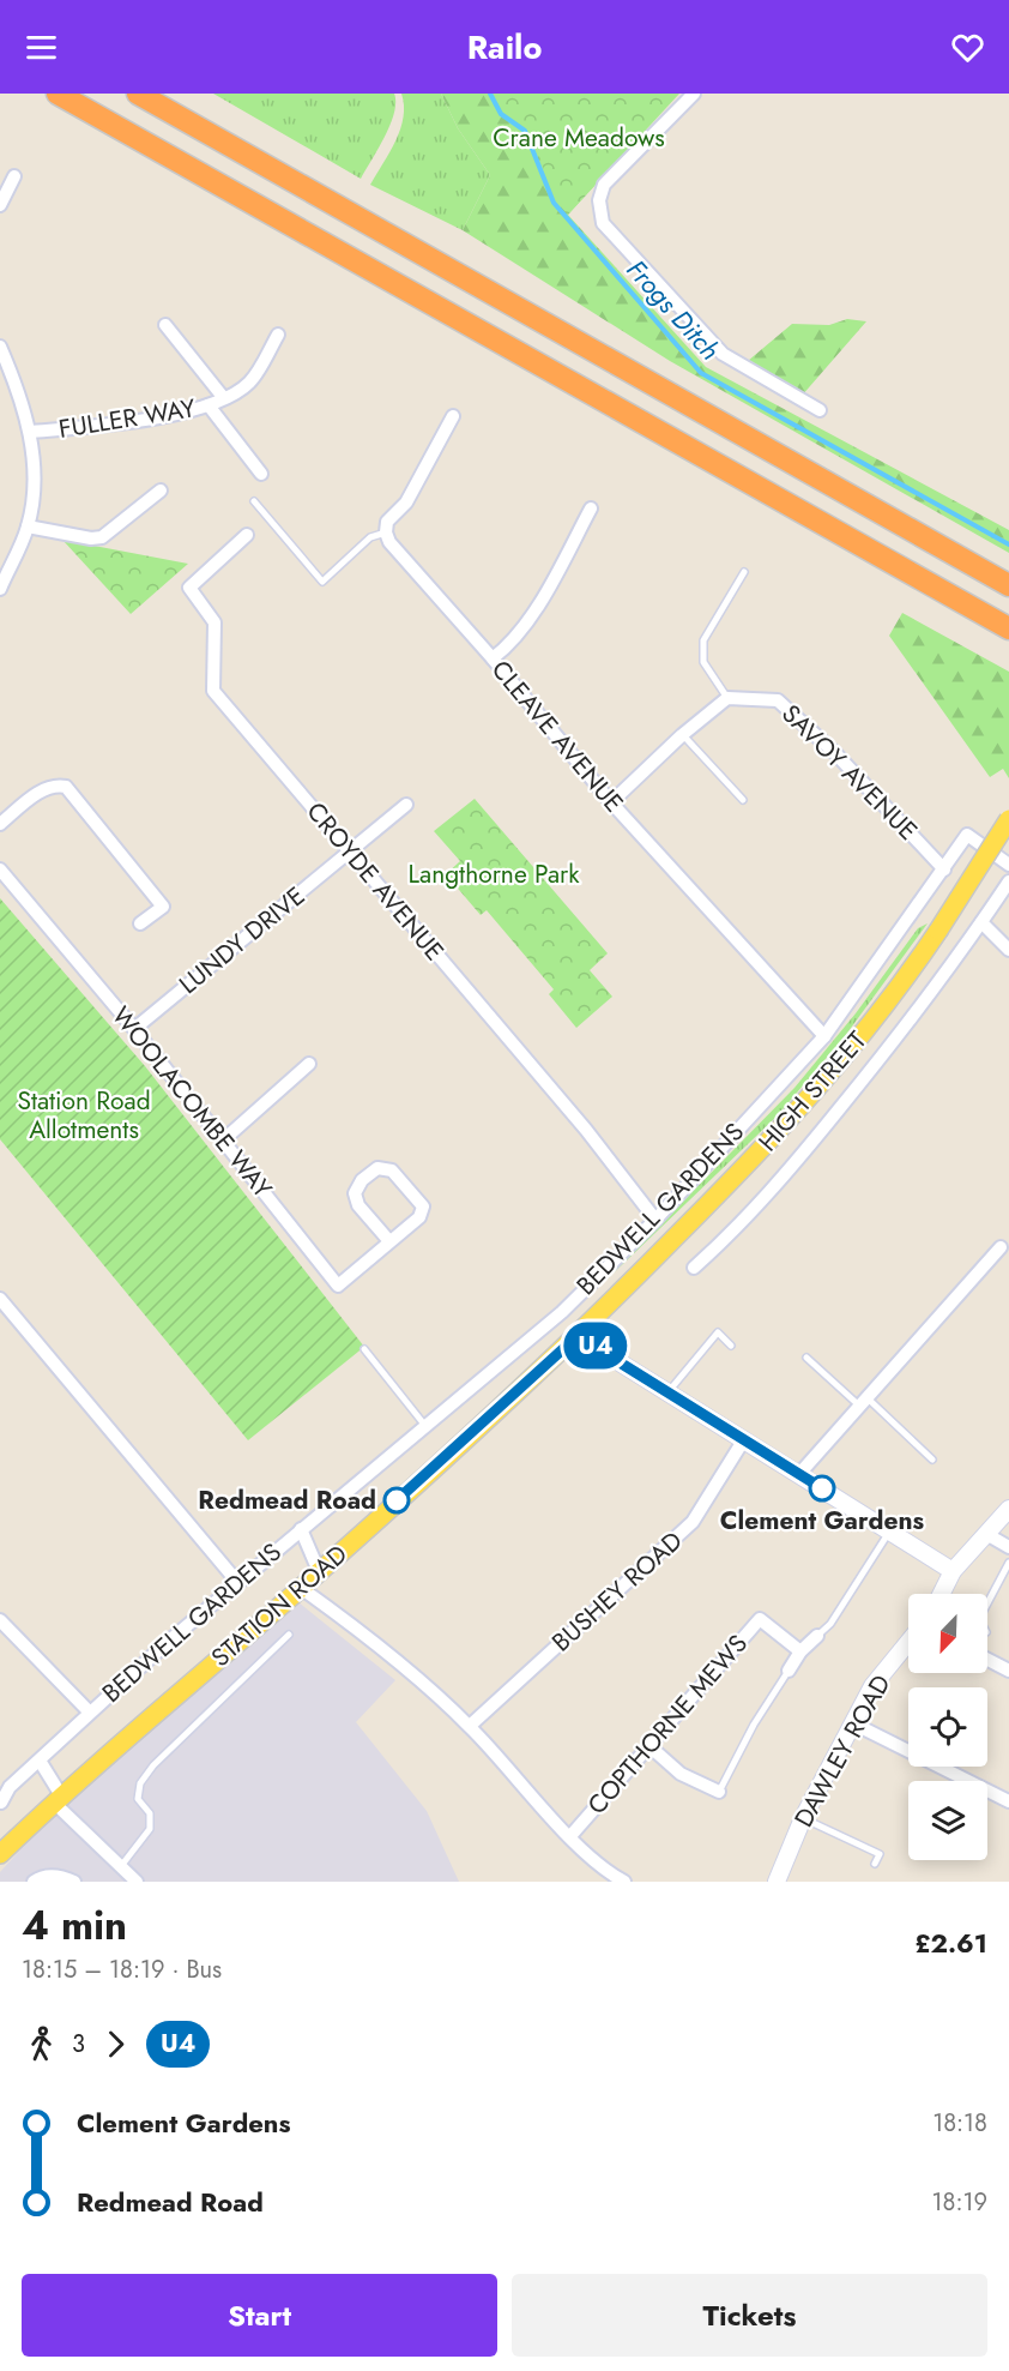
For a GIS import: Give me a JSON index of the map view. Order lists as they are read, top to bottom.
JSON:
{
  "streets": {
    "main road": ["HIGH STREET", "STATION ROAD"],
    "street": [
      "FULLER WAY",
      "CLEAVE AVENUE",
      "SAVOY AVENUE",
      "CROYDE AVENUE",
      "LUNDY DRIVE",
      "WOOLACOMBE WAY",
      "BEDWELL GARDENS",
      "BUSHEY ROAD",
      "COPTHORNE MEWS",
      "DAWLEY ROAD"
    ]
  },
  "crossings": [
    ["CLEAVE AVENUE", "BEDWELL GARDENS"],
    ["SAVOY AVENUE", "BEDWELL GARDENS"],
    ["CROYDE AVENUE", "LUNDY DRIVE"],
    ["CROYDE AVENUE", "BEDWELL GARDENS"],
    ["LUNDY DRIVE", "WOOLACOMBE WAY"],
    ["HIGH STREET", "STATION ROAD"]
  ],
  "water": ["Frogs Ditch"],
  "parks": ["Crane Meadows", "Langthorne Park", "Station Road Allotments"],
  "places": ["Clement Gardens", "Redmead Road"],
  "lines": ["bus line U4"],
  "north": "bottom left",
  "page": {
    "header": "Railo",
    "on_map": "U4",
    "heading": ["4 min", "18:15 – 18:19 · Bus", "£2.61"],
    "legs": ["3", "U4"],
    "list": [
      {
        "name": "Clement Gardens",
        "value": "18:18"
      },
      {
        "name": "Redmead Road",
        "value": "18:19"
      }
    ],
    "buttons": ["Start", "Tickets"]
  }
}
